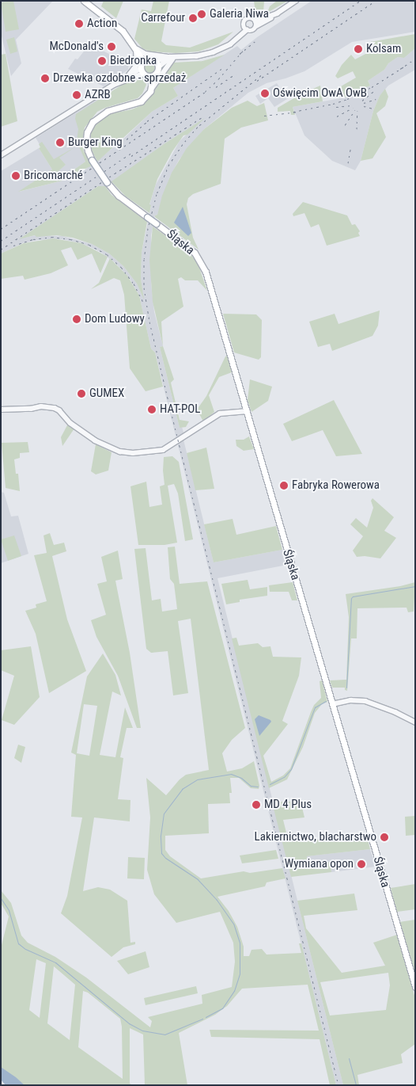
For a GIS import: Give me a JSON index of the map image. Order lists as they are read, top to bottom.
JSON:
{
  "streets": {
    "main road": ["Śląska"]
  },
  "places": [
    "Galeria Niwa",
    "Carrefour",
    "Action",
    "McDonald's",
    "Kolsam",
    "Biedronka",
    "Drzewka ozdobne - sprzedaż",
    "Oświęcim OwA OwB",
    "AZRB",
    "Burger King",
    "Bricomarché",
    "Dom Ludowy",
    "GUMEX",
    "HAT-POL",
    "Fabryka Rowerowa",
    "MD 4 Plus",
    "Lakiernictwo, blacharstwo",
    "Wymiana opon"
  ]
}
